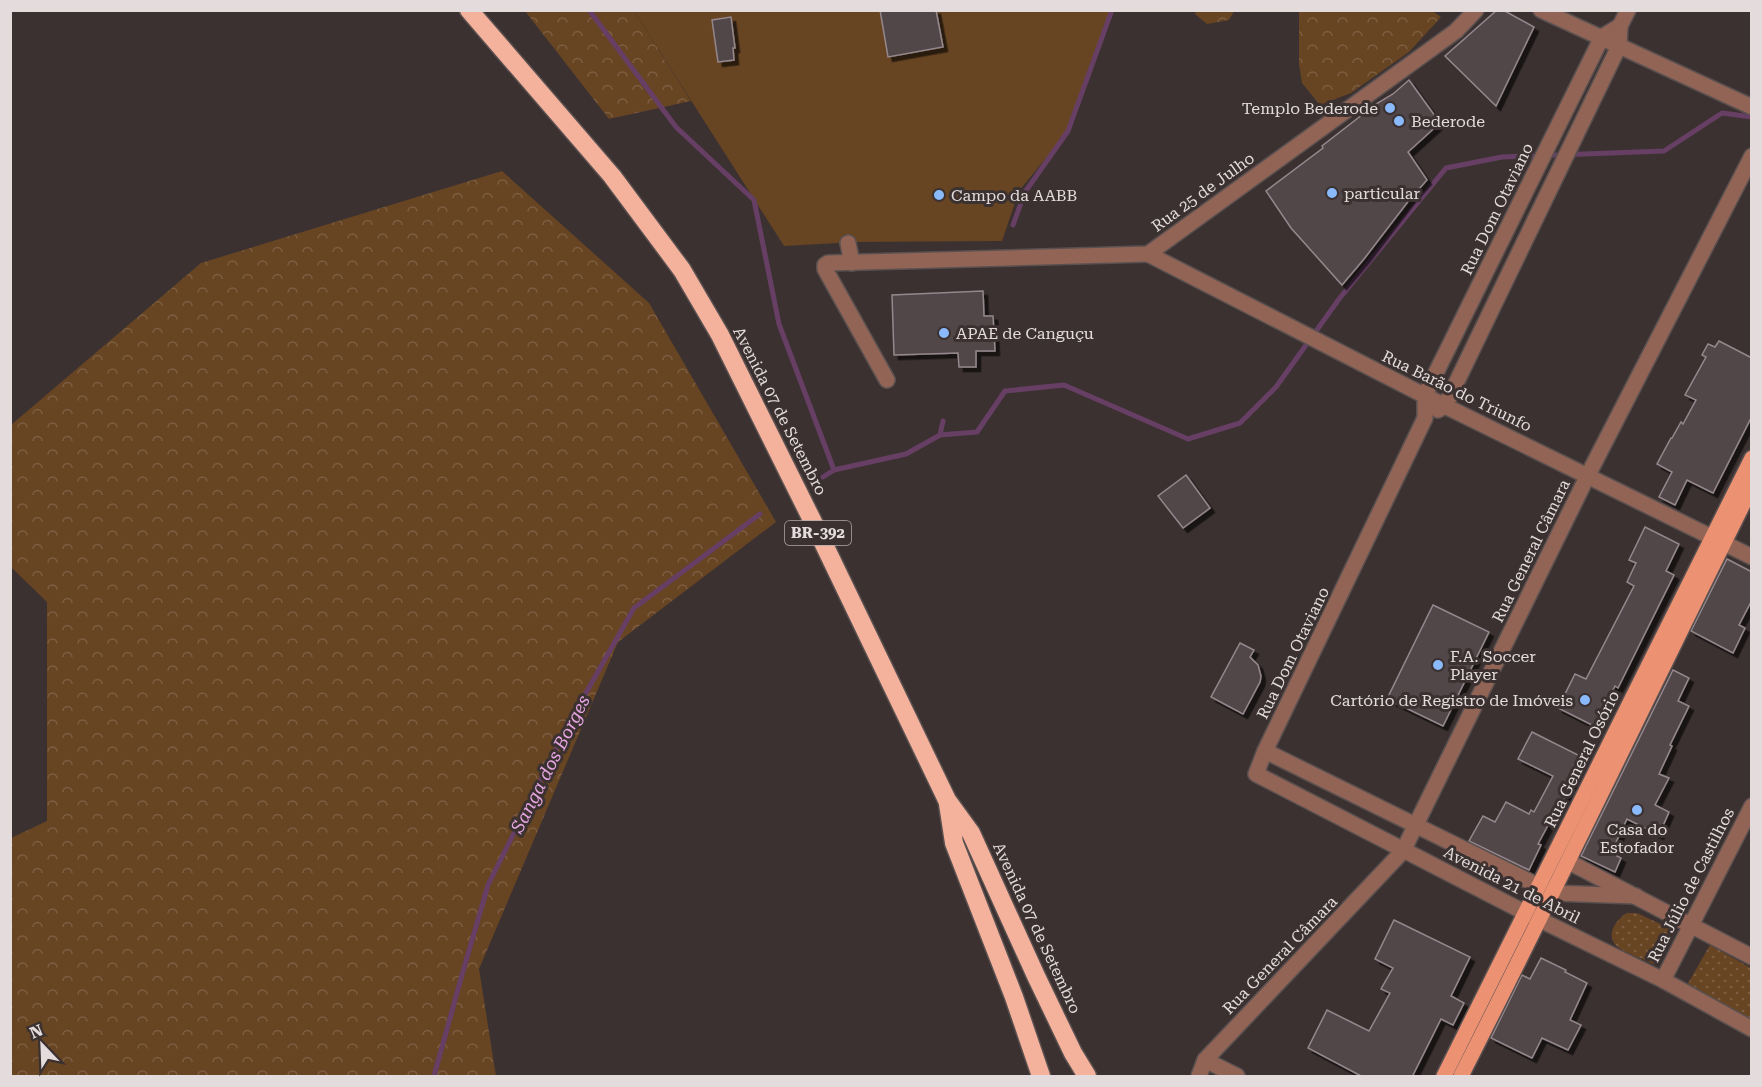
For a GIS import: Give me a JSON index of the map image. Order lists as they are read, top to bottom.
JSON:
{
  "streets": {
    "highway": ["Avenida 07 de Setembro", "BR-392"],
    "main road": ["Rua General Osório"],
    "street": [
      "Rua 25 de Julho",
      "Rua Dom Otaviano",
      "Rua Barão do Triunfo",
      "Rua General Câmara",
      "Avenida 21 de Abril",
      "Rua Júlio de Castilhos"
    ]
  },
  "crossings": [
    ["Rua 25 de Julho", "Rua Barão do Triunfo"],
    ["Rua Dom Otaviano", "Rua Barão do Triunfo"],
    ["Rua Dom Otaviano", "Avenida 21 de Abril"],
    ["Rua Barão do Triunfo", "Rua General Câmara"],
    ["Rua Barão do Triunfo", "Rua General Osório"],
    ["Rua General Câmara", "Avenida 21 de Abril"],
    ["Rua General Osório", "Avenida 21 de Abril"],
    ["Avenida 21 de Abril", "Rua Júlio de Castilhos"]
  ],
  "water": ["Sanga dos Borges"],
  "places": [
    "Templo Bederode",
    "Bederode",
    "particular",
    "Campo da AABB",
    "APAE de Canguçu",
    "F.A. Soccer Player",
    "Cartório de Registro de Imóveis",
    "Casa do Estofador"
  ],
  "north": "top left"
}
